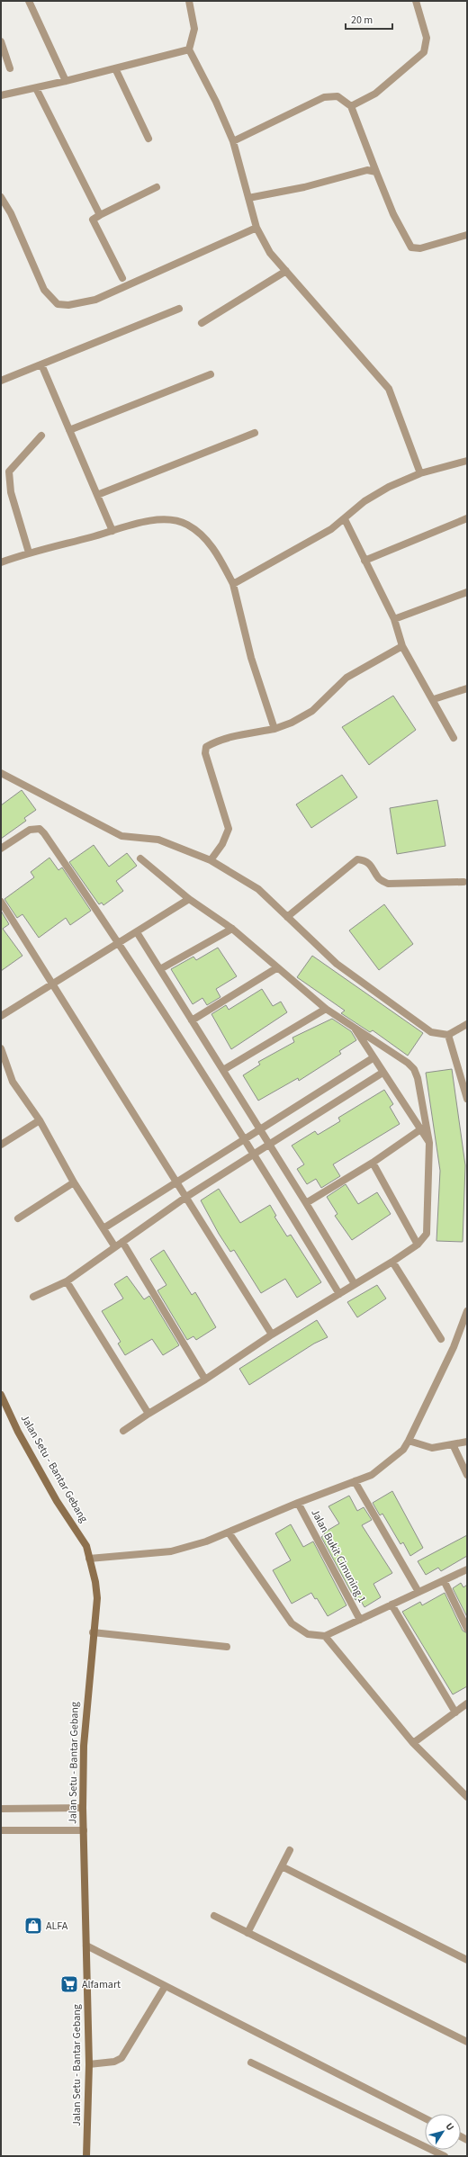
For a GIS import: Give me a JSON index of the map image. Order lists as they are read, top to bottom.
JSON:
{
  "streets": {
    "main road": ["Jalan Setu - Bantar Gebang"],
    "street": ["Jalan Bukit Cimuning 1"]
  },
  "places": {
    "shop": ["ALFA"],
    "supermarket": ["Alfamart"]
  },
  "scale_bar": "20 m",
  "north": "top right"
}
